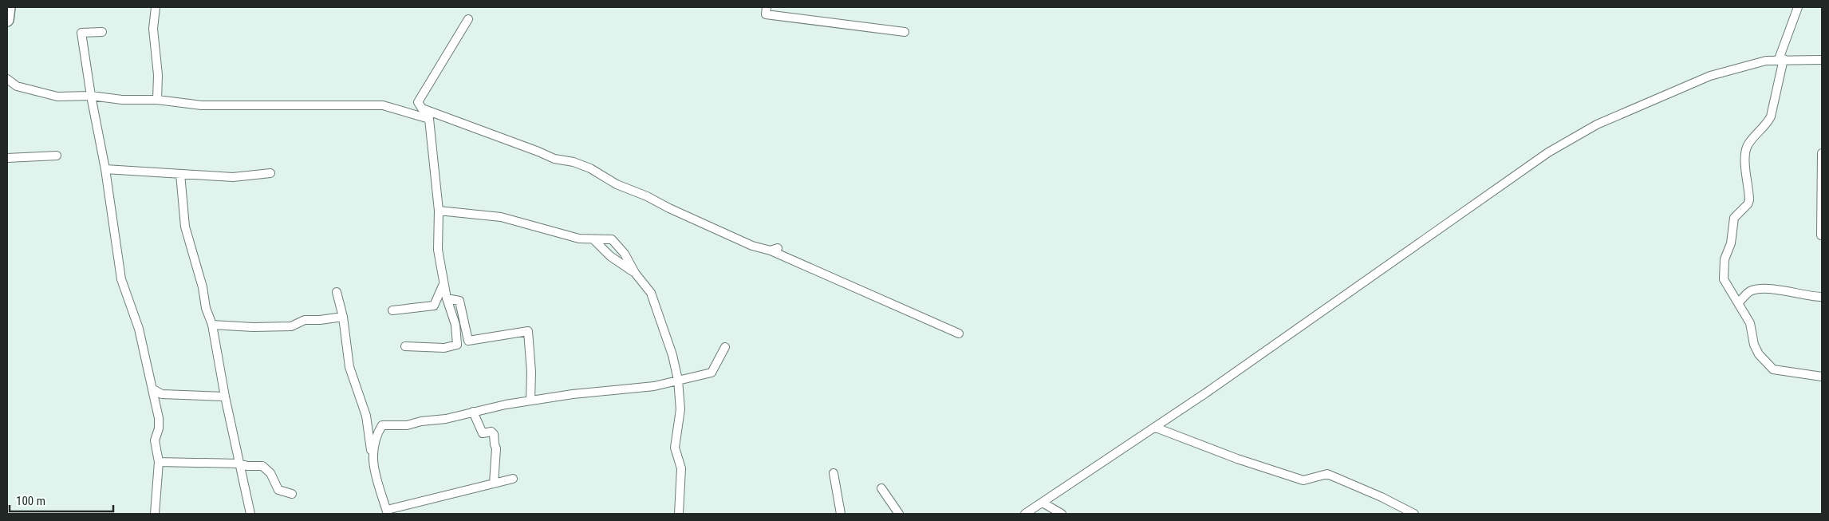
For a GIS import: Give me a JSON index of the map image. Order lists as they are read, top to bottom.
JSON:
{
  "scale_bar": "100 m"
}
